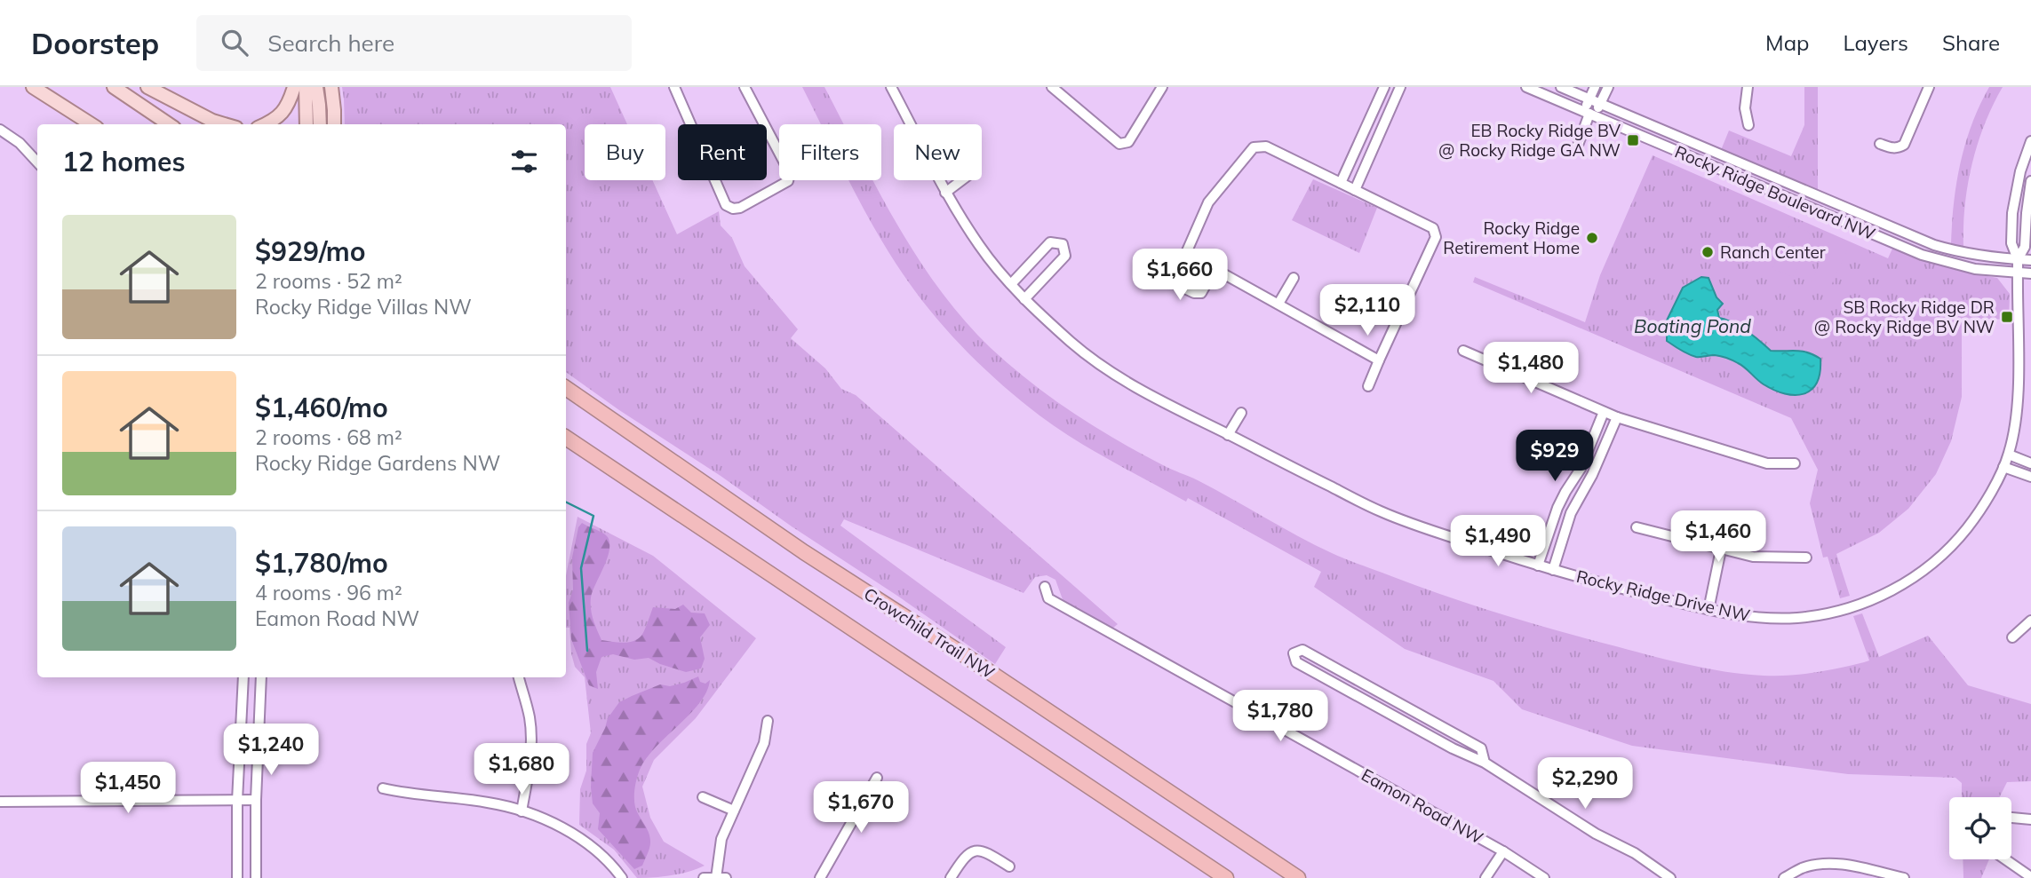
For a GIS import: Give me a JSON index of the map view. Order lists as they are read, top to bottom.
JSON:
{
  "streets": {
    "highway": ["Crowchild Trail NW"],
    "street": ["Rocky Ridge Boulevard NW", "Rocky Ridge Drive NW", "Eamon Road NW"]
  },
  "crossings": [
    ["Rocky Ridge Boulevard NW", "Rocky Ridge Drive NW"]
  ],
  "water": ["Boating Pond"],
  "places": {
    "transit": ["EB Rocky Ridge BV @ Rocky Ridge GA NW", "SB Rocky Ridge DR @ Rocky Ridge BV NW"],
    "other": ["Rocky Ridge Retirement Home", "Ranch Center"]
  },
  "page": {
    "header": "Doorstep",
    "search": "Search here",
    "nav": ["Map", "Layers", "Share"],
    "chip": [
      "Buy",
      "Rent",
      "Filters",
      "New"
    ],
    "heading": "12 homes",
    "list": [
      {
        "name": "$929/mo",
        "note": "2 rooms · 52 m² · Rocky Ridge Villas NW"
      },
      {
        "name": "$1,460/mo",
        "note": "2 rooms · 68 m² · Rocky Ridge Gardens NW"
      },
      {
        "name": "$1,780/mo",
        "note": "4 rooms · 96 m² · Eamon Road NW"
      }
    ],
    "price": [
      "$1,660",
      "$2,110",
      "$1,480",
      "$929",
      "$1,460",
      "$1,490",
      "$1,780",
      "$1,240",
      "$1,680",
      "$2,290",
      "$1,450",
      "$1,670"
    ]
  }
}
